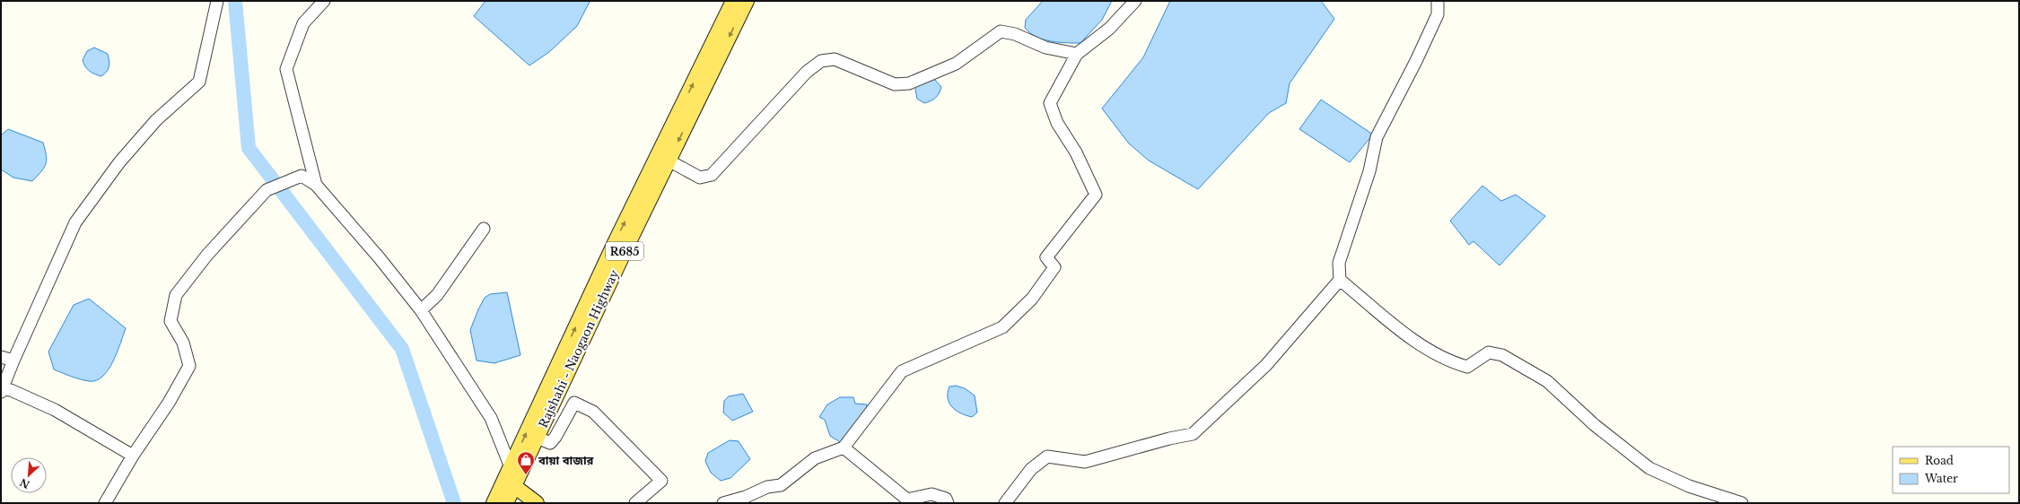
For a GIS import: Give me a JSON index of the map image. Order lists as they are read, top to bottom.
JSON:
{
  "streets": {
    "main road": ["R685", "Rajshahi - Naogaon Highway"]
  },
  "places": {
    "shop": ["বায়া বাজার"]
  },
  "legend": ["Road", "Water"],
  "north": "bottom left"
}
